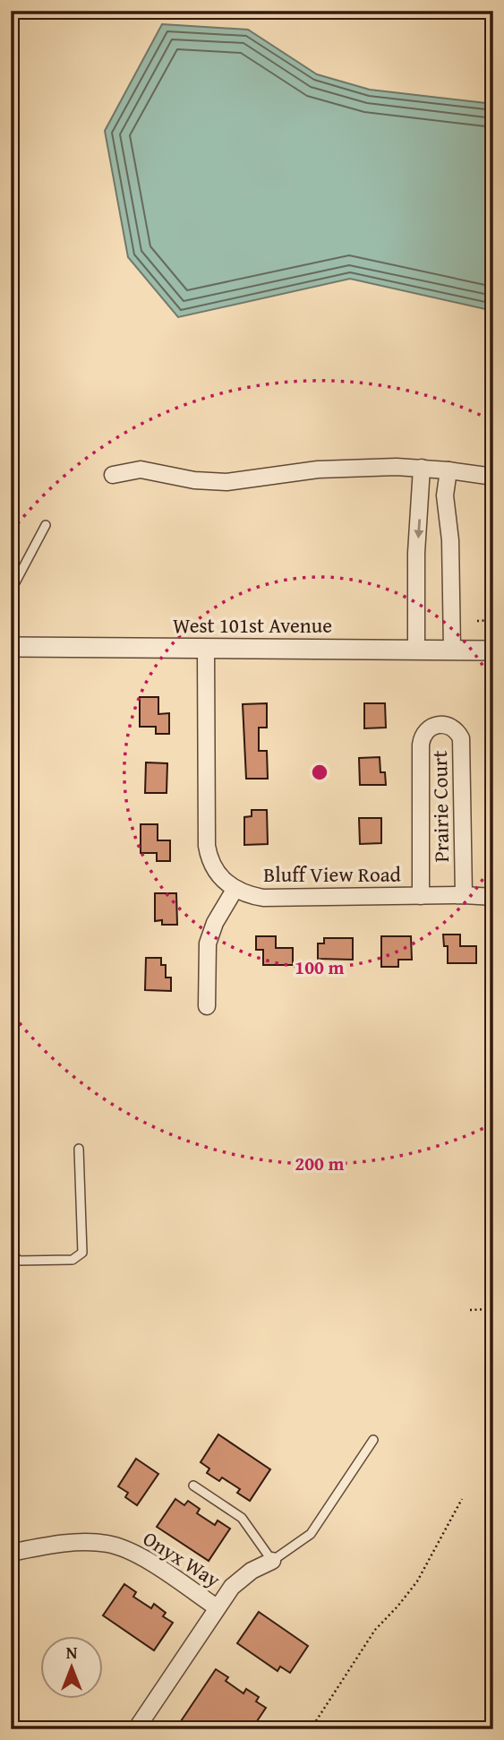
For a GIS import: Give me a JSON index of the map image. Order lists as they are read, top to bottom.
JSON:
{
  "streets": {
    "street": [
      "West 101st Avenue",
      "Prairie Court",
      "Bluff View Road",
      "Onyx Way"
    ]
  },
  "crossings": [
    ["West 101st Avenue", "Bluff View Road"],
    ["Prairie Court", "Bluff View Road"]
  ],
  "north": "top",
  "rings": ["100 m", "200 m"]
}
